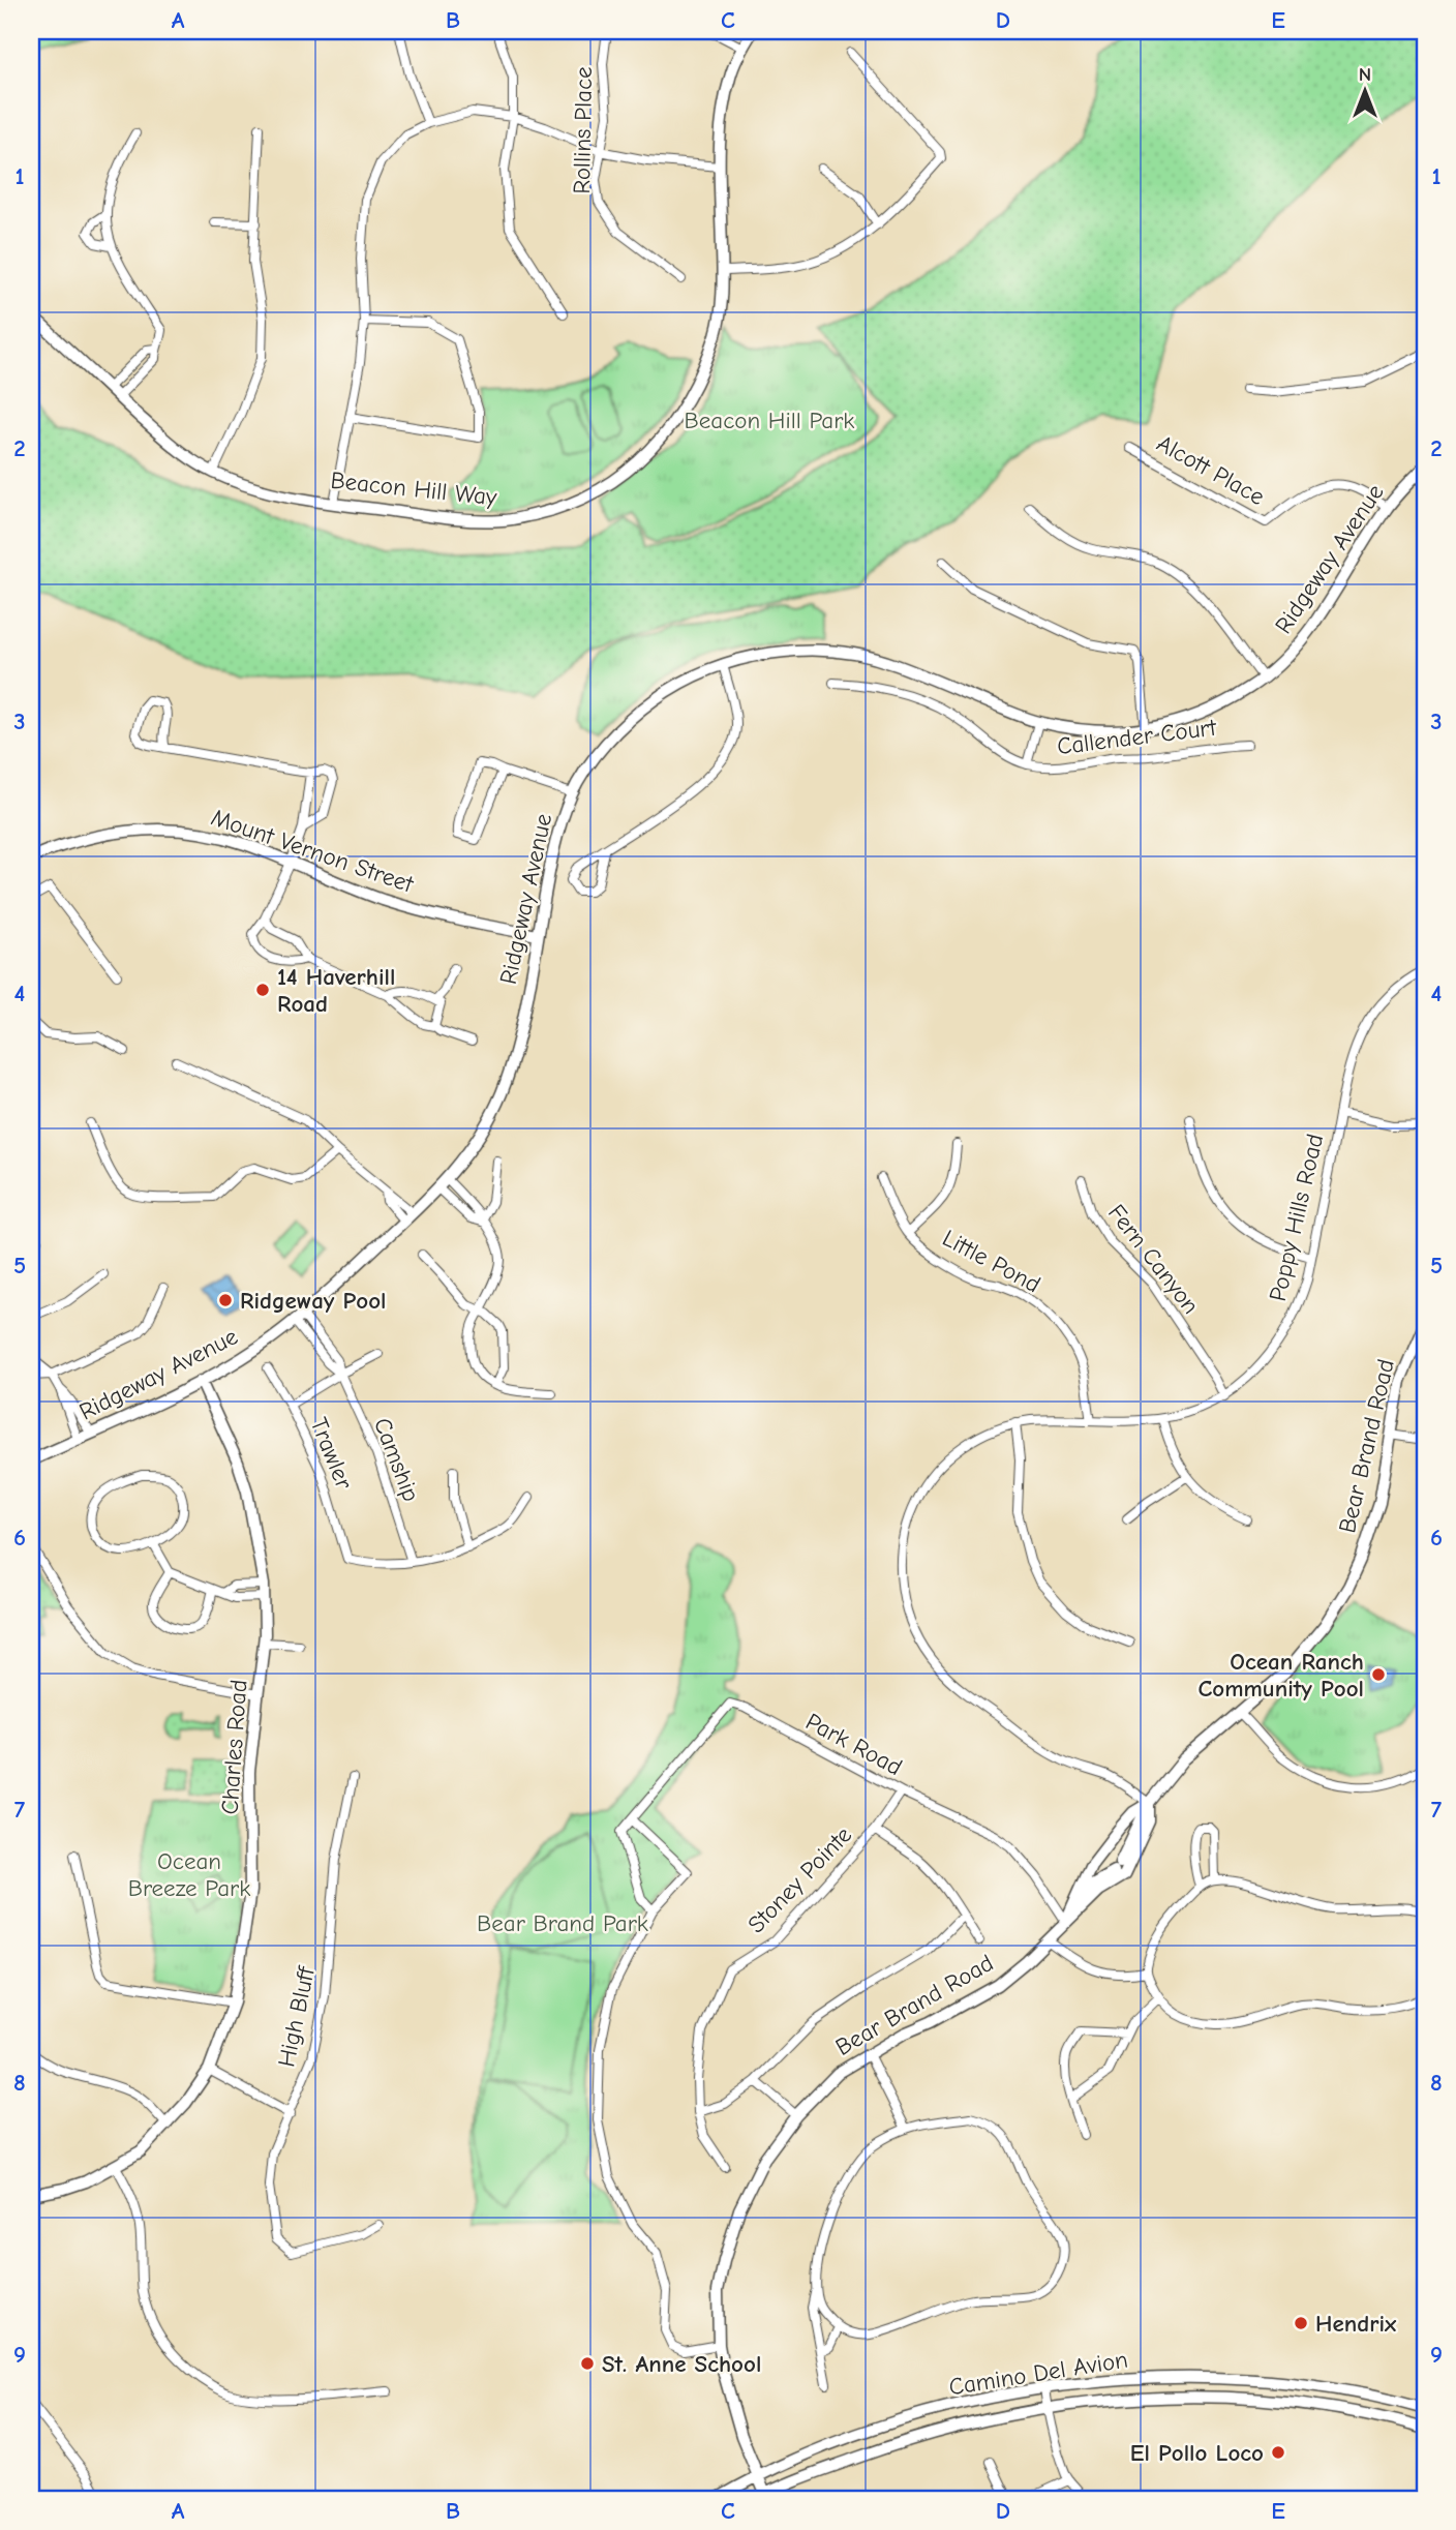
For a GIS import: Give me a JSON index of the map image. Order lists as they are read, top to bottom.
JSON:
{
  "streets": {
    "street": [
      "Rollins Place",
      "Alcott Place",
      "Beacon Hill Way",
      "Ridgeway Avenue",
      "Callender Court",
      "Mount Vernon Street",
      "Poppy Hills Road",
      "Fern Canyon",
      "Little Pond",
      "Bear Brand Road",
      "Trawler",
      "Camship",
      "Park Road",
      "Charles Road",
      "Stoney Pointe",
      "High Bluff",
      "Camino Del Avion"
    ]
  },
  "crossings": [
    ["Alcott Place", "Ridgeway Avenue"],
    ["Ridgeway Avenue", "Mount Vernon Street"],
    ["Ridgeway Avenue", "Camship"],
    ["Ridgeway Avenue", "Charles Road"],
    ["Poppy Hills Road", "Fern Canyon"],
    ["Poppy Hills Road", "Little Pond"],
    ["Poppy Hills Road", "Bear Brand Road"],
    ["Bear Brand Road", "Park Road"],
    ["Bear Brand Road", "Camino Del Avion"],
    ["Trawler", "Camship"],
    ["Park Road", "Stoney Pointe"]
  ],
  "parks": ["Beacon Hill Park", "Ocean Breeze Park", "Bear Brand Park"],
  "places": [
    "14 Haverhill Road",
    "Ridgeway Pool",
    "Ocean Ranch Community Pool",
    "Hendrix",
    "St. Anne School",
    "El Pollo Loco"
  ],
  "north": "top",
  "grid": {
    "columns": [
      "A",
      "B",
      "C",
      "D",
      "E"
    ],
    "rows": [
      "1",
      "2",
      "3",
      "4",
      "5",
      "6",
      "7",
      "8",
      "9"
    ]
  }
}
